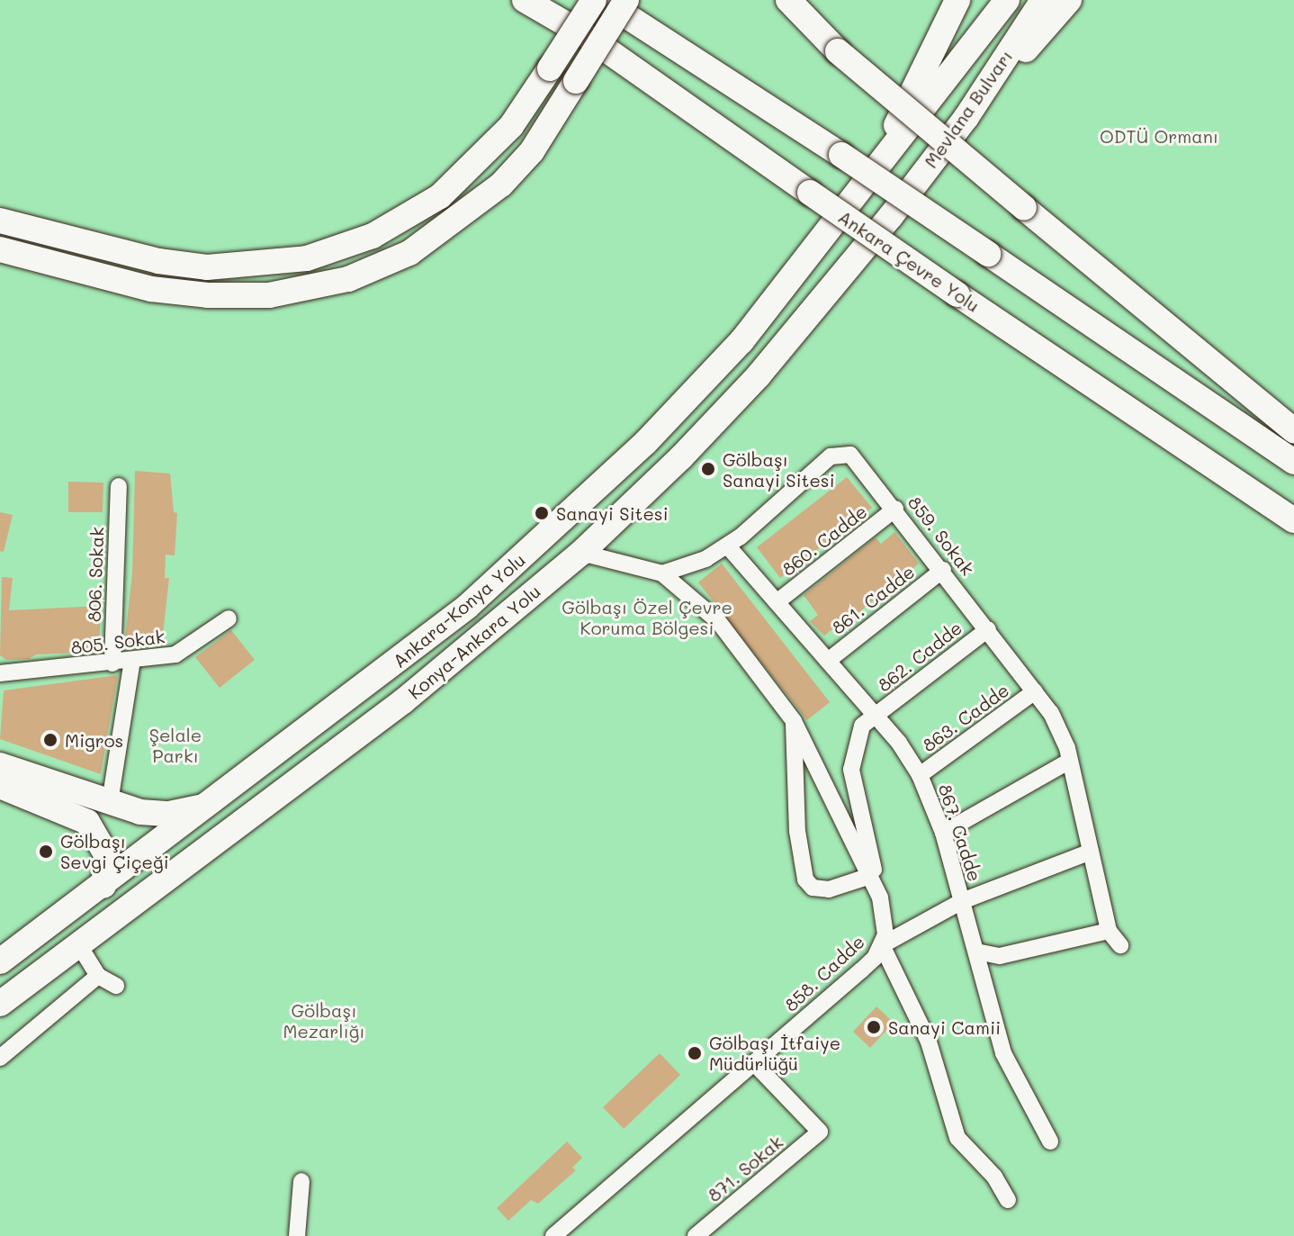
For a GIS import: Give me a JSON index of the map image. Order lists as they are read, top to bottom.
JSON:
{
  "streets": {
    "highway": [
      "Mevlana Bulvarı",
      "Ankara Çevre Yolu",
      "Ankara-Konya Yolu",
      "Konya-Ankara Yolu"
    ],
    "street": [
      "859. Sokak",
      "860. Cadde",
      "806. Sokak",
      "861. Cadde",
      "805. Sokak",
      "862. Cadde",
      "863. Cadde",
      "867. Cadde",
      "858. Cadde",
      "871. Sokak"
    ]
  },
  "crossings": [
    ["Mevlana Bulvarı", "Ankara-Konya Yolu"],
    ["Mevlana Bulvarı", "Konya-Ankara Yolu"],
    ["859. Sokak", "860. Cadde"],
    ["859. Sokak", "861. Cadde"],
    ["859. Sokak", "862. Cadde"],
    ["859. Sokak", "863. Cadde"],
    ["859. Sokak", "867. Cadde"],
    ["859. Sokak", "858. Cadde"],
    ["860. Cadde", "867. Cadde"],
    ["806. Sokak", "805. Sokak"],
    ["861. Cadde", "867. Cadde"],
    ["862. Cadde", "867. Cadde"],
    ["863. Cadde", "867. Cadde"],
    ["858. Cadde", "871. Sokak"]
  ],
  "parks": [
    "ODTÜ Ormanı",
    "Gölbaşı Özel Çevre Koruma Bölgesi",
    "Şelale Parkı",
    "Gölbaşı Mezarlığı"
  ],
  "places": [
    "Gölbaşı Sanayi Sitesi",
    "Sanayi Sitesi",
    "Migros",
    "Gölbaşı Sevgi Çiçeği",
    "Sanayi Camii",
    "Gölbaşı İtfaiye Müdürlüğü"
  ]
}
